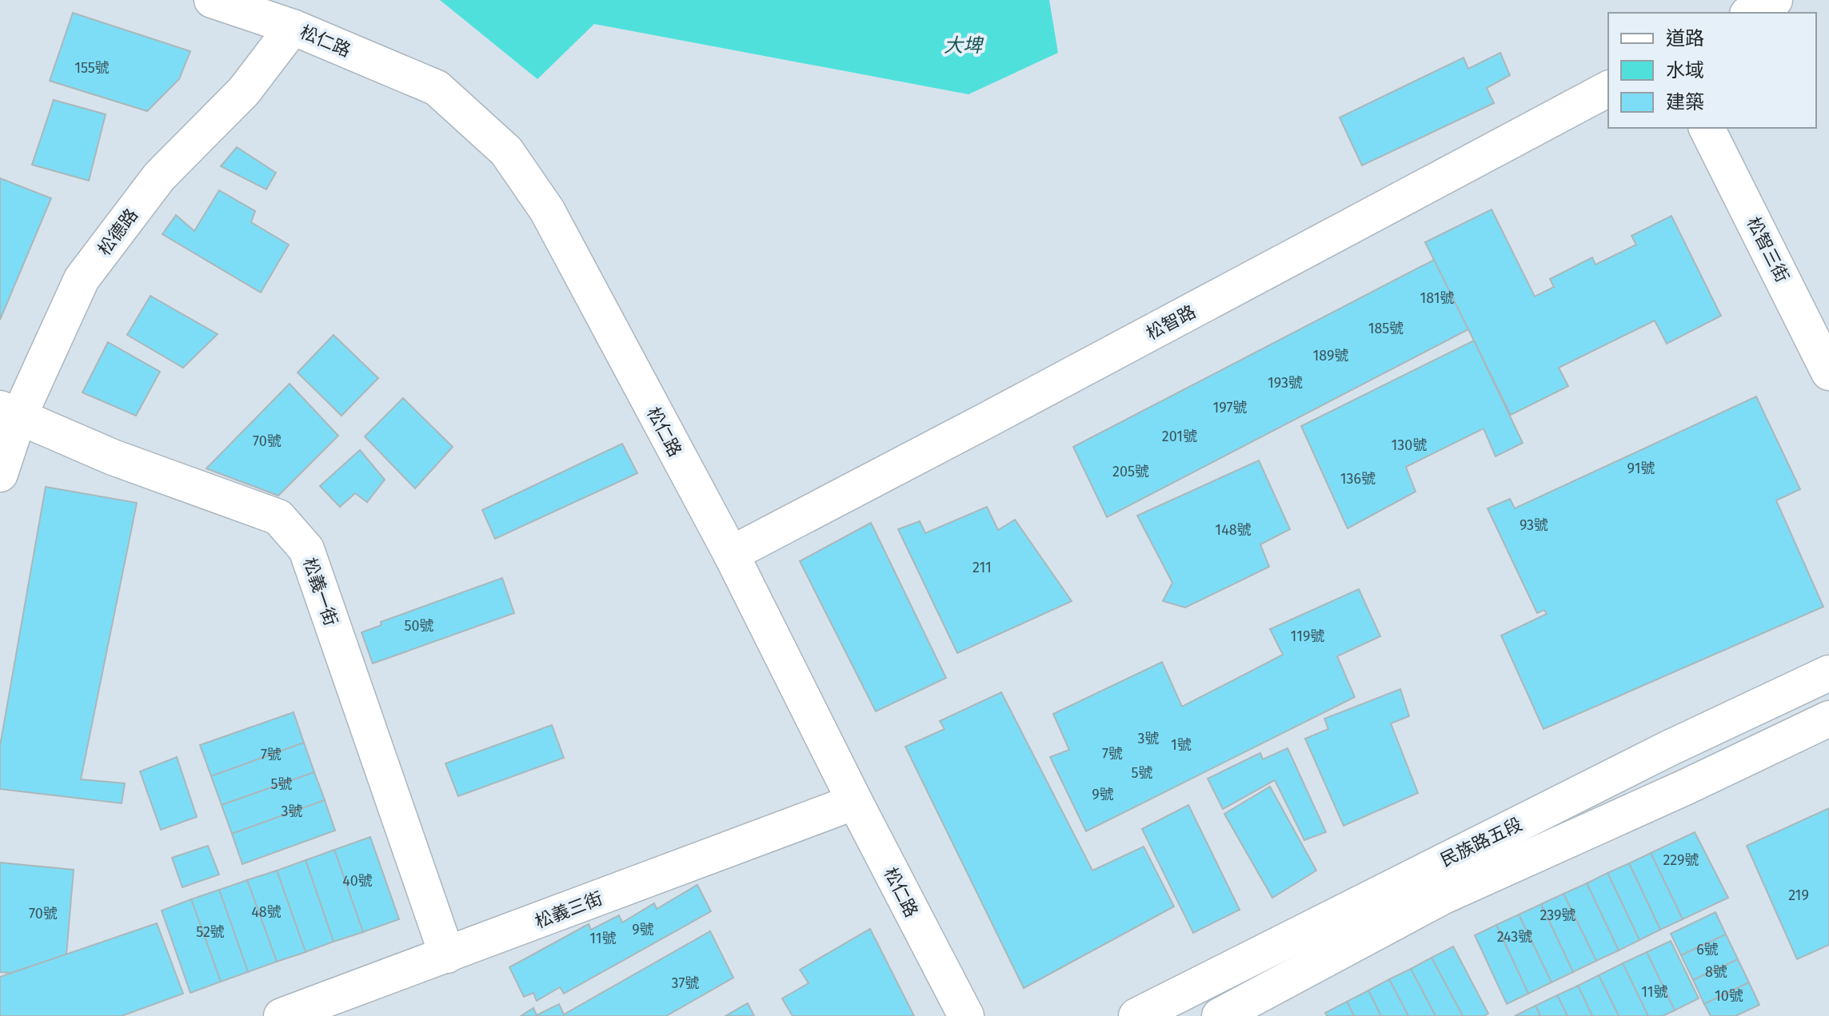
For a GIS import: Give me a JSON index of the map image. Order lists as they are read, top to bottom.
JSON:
{
  "streets": {
    "street": [
      "松仁路",
      "松德路",
      "松智三街",
      "松智路",
      "松義一街",
      "民族路五段",
      "松義三街"
    ]
  },
  "crossings": [
    ["松仁路", "松德路"],
    ["松仁路", "松智路"],
    ["松仁路", "松義三街"],
    ["松德路", "松義一街"],
    ["松義一街", "松義三街"]
  ],
  "water": ["大埤"],
  "house_numbers": [
    "155號",
    "181號",
    "185號",
    "189號",
    "193號",
    "197號",
    "201號",
    "70號",
    "130號",
    "91號",
    "205號",
    "136號",
    "93號",
    "148號",
    "211",
    "50號",
    "119號",
    "3號",
    "1號",
    "7號",
    "7號",
    "5號",
    "5號",
    "9號",
    "3號",
    "229號",
    "40號",
    "219",
    "48號",
    "70號",
    "239號",
    "9號",
    "52號",
    "243號",
    "11號",
    "6號",
    "8號",
    "37號",
    "11號",
    "10號"
  ],
  "legend": ["道路", "水域", "建築"]
}
